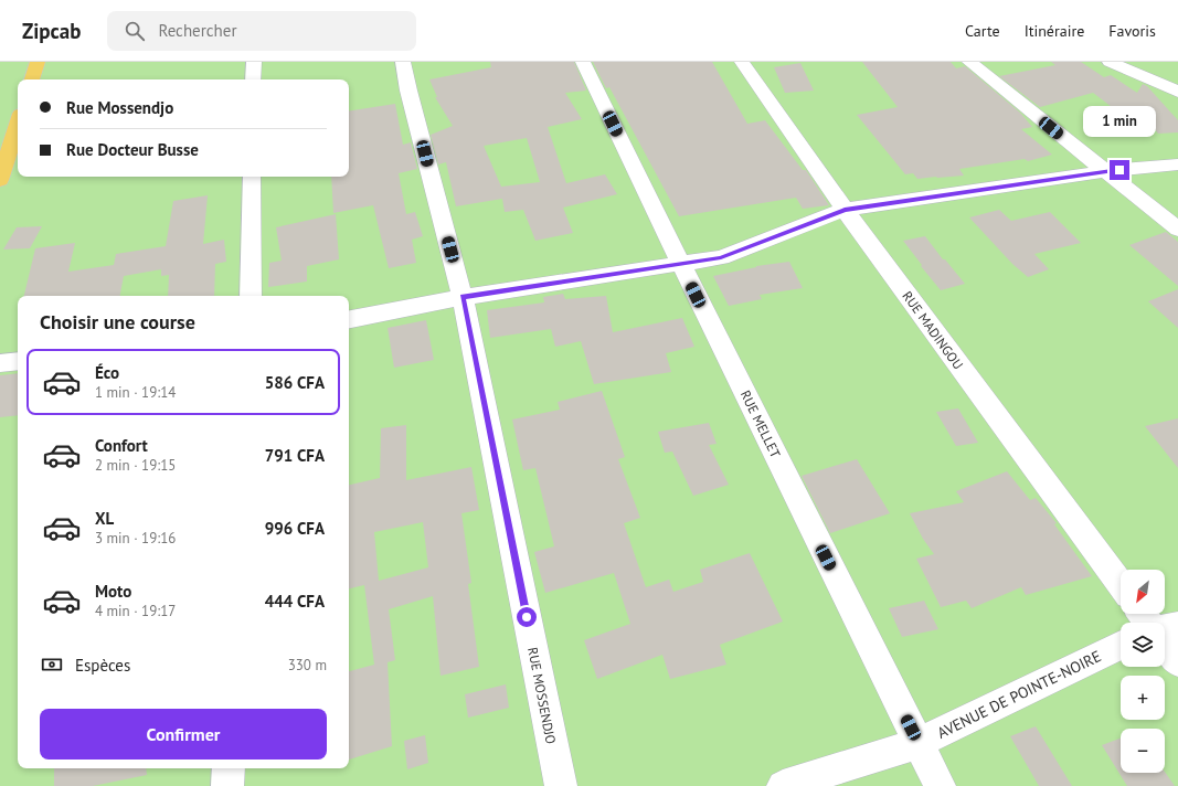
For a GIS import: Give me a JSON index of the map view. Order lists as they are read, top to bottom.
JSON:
{
  "streets": {
    "street": [
      "RUE MADINGOU",
      "RUE MELLET",
      "AVENUE DE POINTE-NOIRE",
      "RUE MOSSENDJO"
    ]
  },
  "crossings": [
    ["RUE MELLET", "AVENUE DE POINTE-NOIRE"]
  ],
  "north": "bottom left",
  "page": {
    "header": "Zipcab",
    "search": "Rechercher",
    "nav": ["Carte", "Itinéraire", "Favoris"],
    "banner": ["Rue Mossendjo", "Rue Docteur Busse"],
    "bubble": "1 min",
    "heading": "Choisir une course",
    "list": [
      {
        "name": "Éco",
        "note": "1 min · 19:14",
        "value": "586 CFA"
      },
      {
        "name": "Confort",
        "note": "2 min · 19:15",
        "value": "791 CFA"
      },
      {
        "name": "XL",
        "note": "3 min · 19:16",
        "value": "996 CFA"
      },
      {
        "name": "Moto",
        "note": "4 min · 19:17",
        "value": "444 CFA"
      }
    ],
    "map_buttons": ["+", "−"],
    "pay": ["Espèces", "330 m"],
    "buttons": "Confirmer"
  }
}
